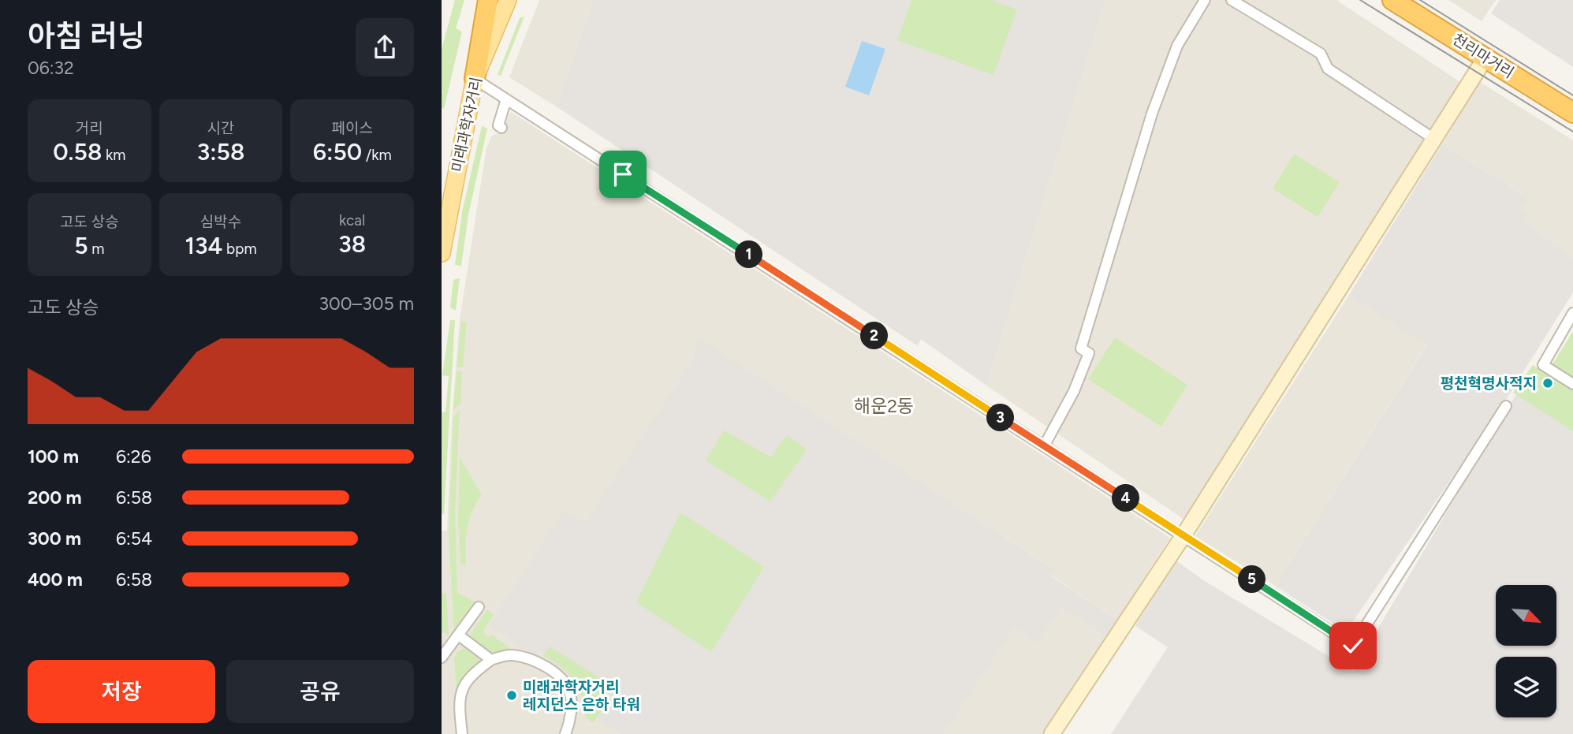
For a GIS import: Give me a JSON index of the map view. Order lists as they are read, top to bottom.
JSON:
{
  "streets": {
    "highway": ["천리마거리"],
    "main road": ["미래과학자거리"]
  },
  "districts": ["해운2동"],
  "places": ["평천혁명사적지", "미래과학자거리 레지던스 은하 타워"],
  "north": "bottom right",
  "page": {
    "heading": ["아침 러닝", "06:32"],
    "stats": [
      ["거리", "0.58 km"],
      ["시간", "3:58"],
      ["페이스", "6:50 /km"],
      ["고도 상승", "5 m"],
      ["심박수", "134 bpm"],
      ["kcal", "38"]
    ],
    "pins": [
      "1",
      "2",
      "3",
      "4",
      "5"
    ],
    "chart": ["고도 상승", "300–305 m"],
    "list": [
      {
        "name": "100 m",
        "note": "6:26"
      },
      {
        "name": "200 m",
        "note": "6:58"
      },
      {
        "name": "300 m",
        "note": "6:54"
      },
      {
        "name": "400 m",
        "note": "6:58"
      }
    ],
    "buttons": ["저장", "공유"]
  }
}
